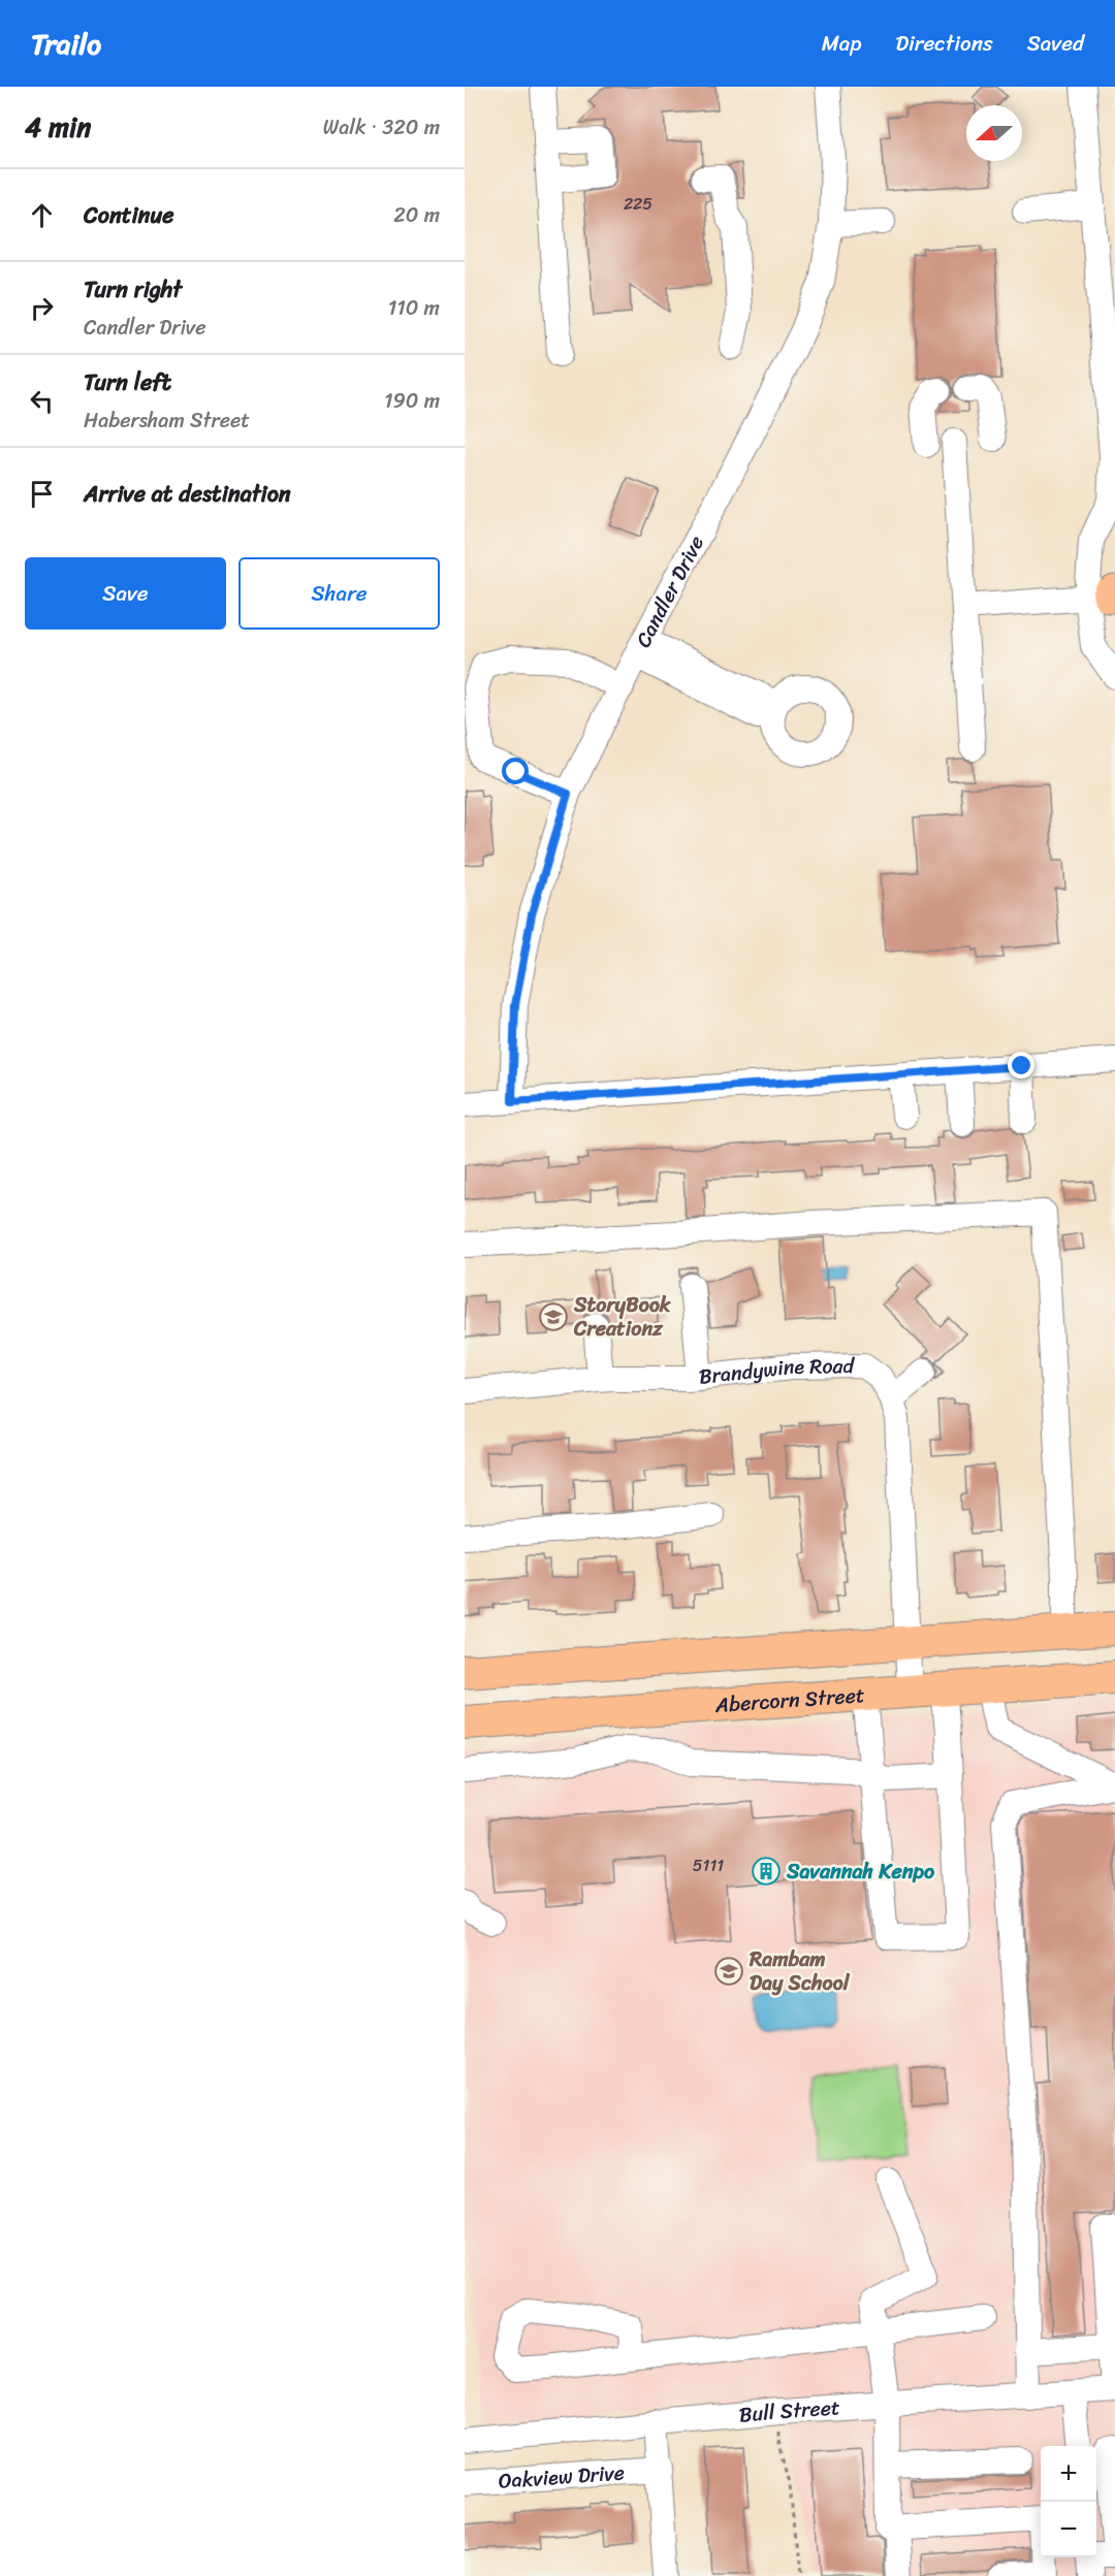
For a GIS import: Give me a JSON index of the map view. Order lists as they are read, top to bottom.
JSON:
{
  "streets": {
    "main road": ["Abercorn Street"],
    "street": [
      "Candler Drive",
      "Brandywine Road",
      "Bull Street",
      "Oakview Drive"
    ]
  },
  "crossings": [
    ["Brandywine Road", "Abercorn Street"]
  ],
  "places": {
    "school or university": ["StoryBook Creationz", "Rambam Day School"],
    "building": ["Savannah Kenpo"]
  },
  "house_numbers": ["225", "5111"],
  "north": "left",
  "page": {
    "header": "Trailo",
    "nav": ["Map", "Directions", "Saved"],
    "heading": ["4 min", "Walk · 320 m"],
    "list": [
      ["Continue", "20 m"],
      ["Turn right", "Candler Drive", "110 m"],
      ["Turn left", "Habersham Street", "190 m"],
      "Arrive at destination"
    ],
    "buttons": ["Save", "Share"],
    "map_buttons": ["+", "−"]
  }
}
